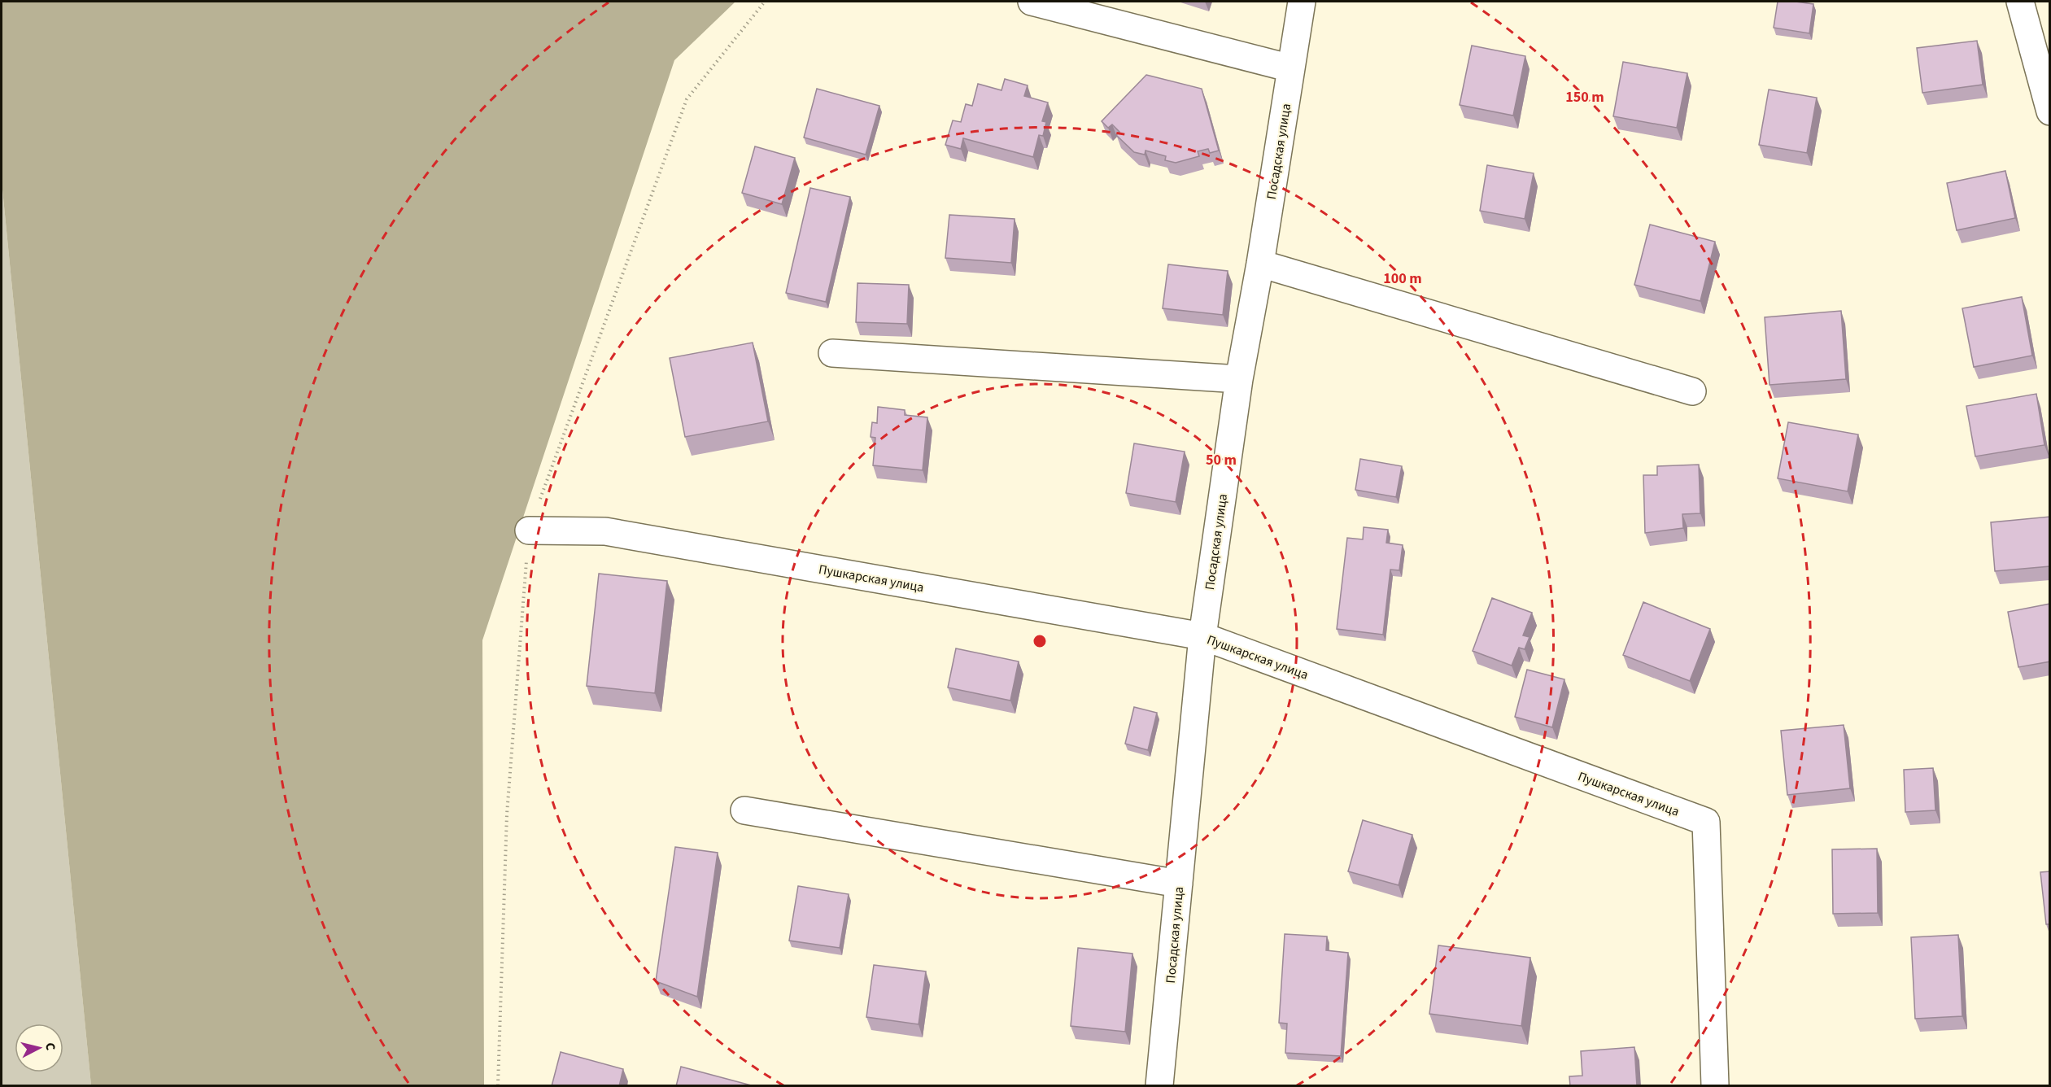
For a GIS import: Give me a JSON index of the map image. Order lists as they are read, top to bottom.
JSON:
{
  "streets": {
    "street": ["Посадская улица", "Пушкарская улица"]
  },
  "crossings": [
    ["Посадская улица", "Пушкарская улица"]
  ],
  "north": "right",
  "rings": ["150 m", "100 m", "50 m"]
}
